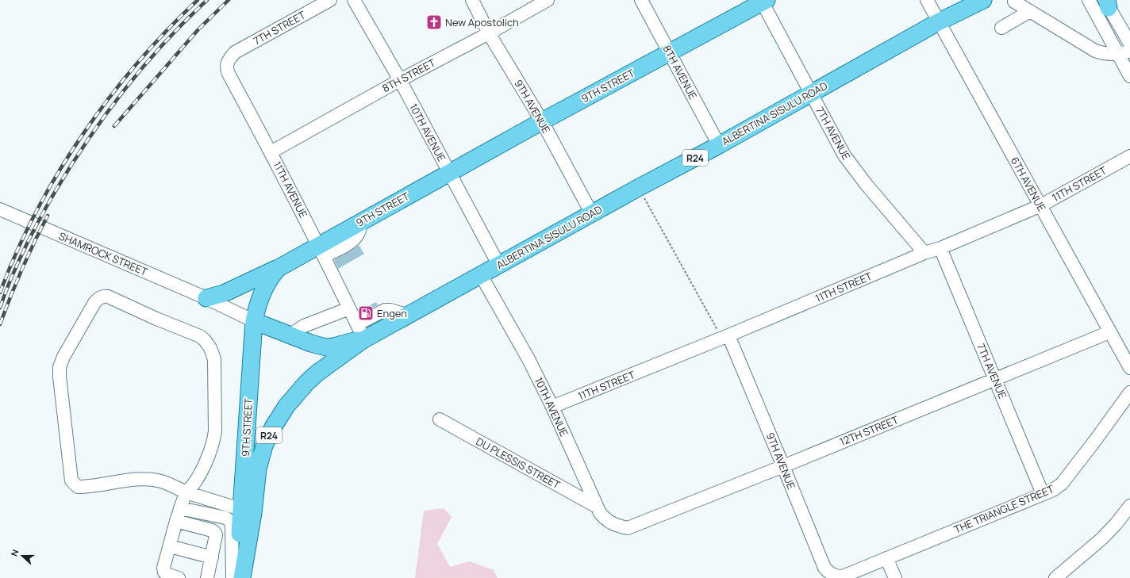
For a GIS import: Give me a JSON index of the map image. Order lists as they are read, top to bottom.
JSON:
{
  "streets": {
    "main road": ["9TH STREET", "ALBERTINA SISULU ROAD", "R24"],
    "street": [
      "7TH STREET",
      "8TH AVENUE",
      "8TH STREET",
      "9TH AVENUE",
      "10TH AVENUE",
      "7TH AVENUE",
      "6TH AVENUE",
      "11TH STREET",
      "11TH AVENUE",
      "SHAMROCK STREET",
      "12TH STREET",
      "DU PLESSIS STREET",
      "THE TRIANGLE STREET"
    ]
  },
  "crossings": [
    ["7TH STREET", "11TH AVENUE"],
    ["8TH AVENUE", "9TH STREET"],
    ["8TH AVENUE", "ALBERTINA SISULU ROAD"],
    ["8TH STREET", "9TH AVENUE"],
    ["8TH STREET", "10TH AVENUE"],
    ["8TH STREET", "11TH AVENUE"],
    ["9TH STREET", "9TH AVENUE"],
    ["9TH STREET", "ALBERTINA SISULU ROAD"],
    ["9TH STREET", "10TH AVENUE"],
    ["9TH STREET", "7TH AVENUE"],
    ["9TH STREET", "11TH AVENUE"],
    ["9TH STREET", "SHAMROCK STREET"],
    ["9TH AVENUE", "ALBERTINA SISULU ROAD"],
    ["9TH AVENUE", "11TH STREET"],
    ["9TH AVENUE", "12TH STREET"],
    ["9TH AVENUE", "THE TRIANGLE STREET"],
    ["ALBERTINA SISULU ROAD", "10TH AVENUE"],
    ["ALBERTINA SISULU ROAD", "7TH AVENUE"],
    ["ALBERTINA SISULU ROAD", "6TH AVENUE"],
    ["ALBERTINA SISULU ROAD", "11TH AVENUE"],
    ["10TH AVENUE", "11TH STREET"],
    ["10TH AVENUE", "12TH STREET"],
    ["10TH AVENUE", "DU PLESSIS STREET"],
    ["7TH AVENUE", "11TH STREET"],
    ["7TH AVENUE", "12TH STREET"],
    ["7TH AVENUE", "THE TRIANGLE STREET"],
    ["6TH AVENUE", "11TH STREET"],
    ["6TH AVENUE", "12TH STREET"]
  ],
  "places": {
    "church": ["New Apostolich"],
    "fuel station": ["Engen"]
  },
  "north": "left"
}
